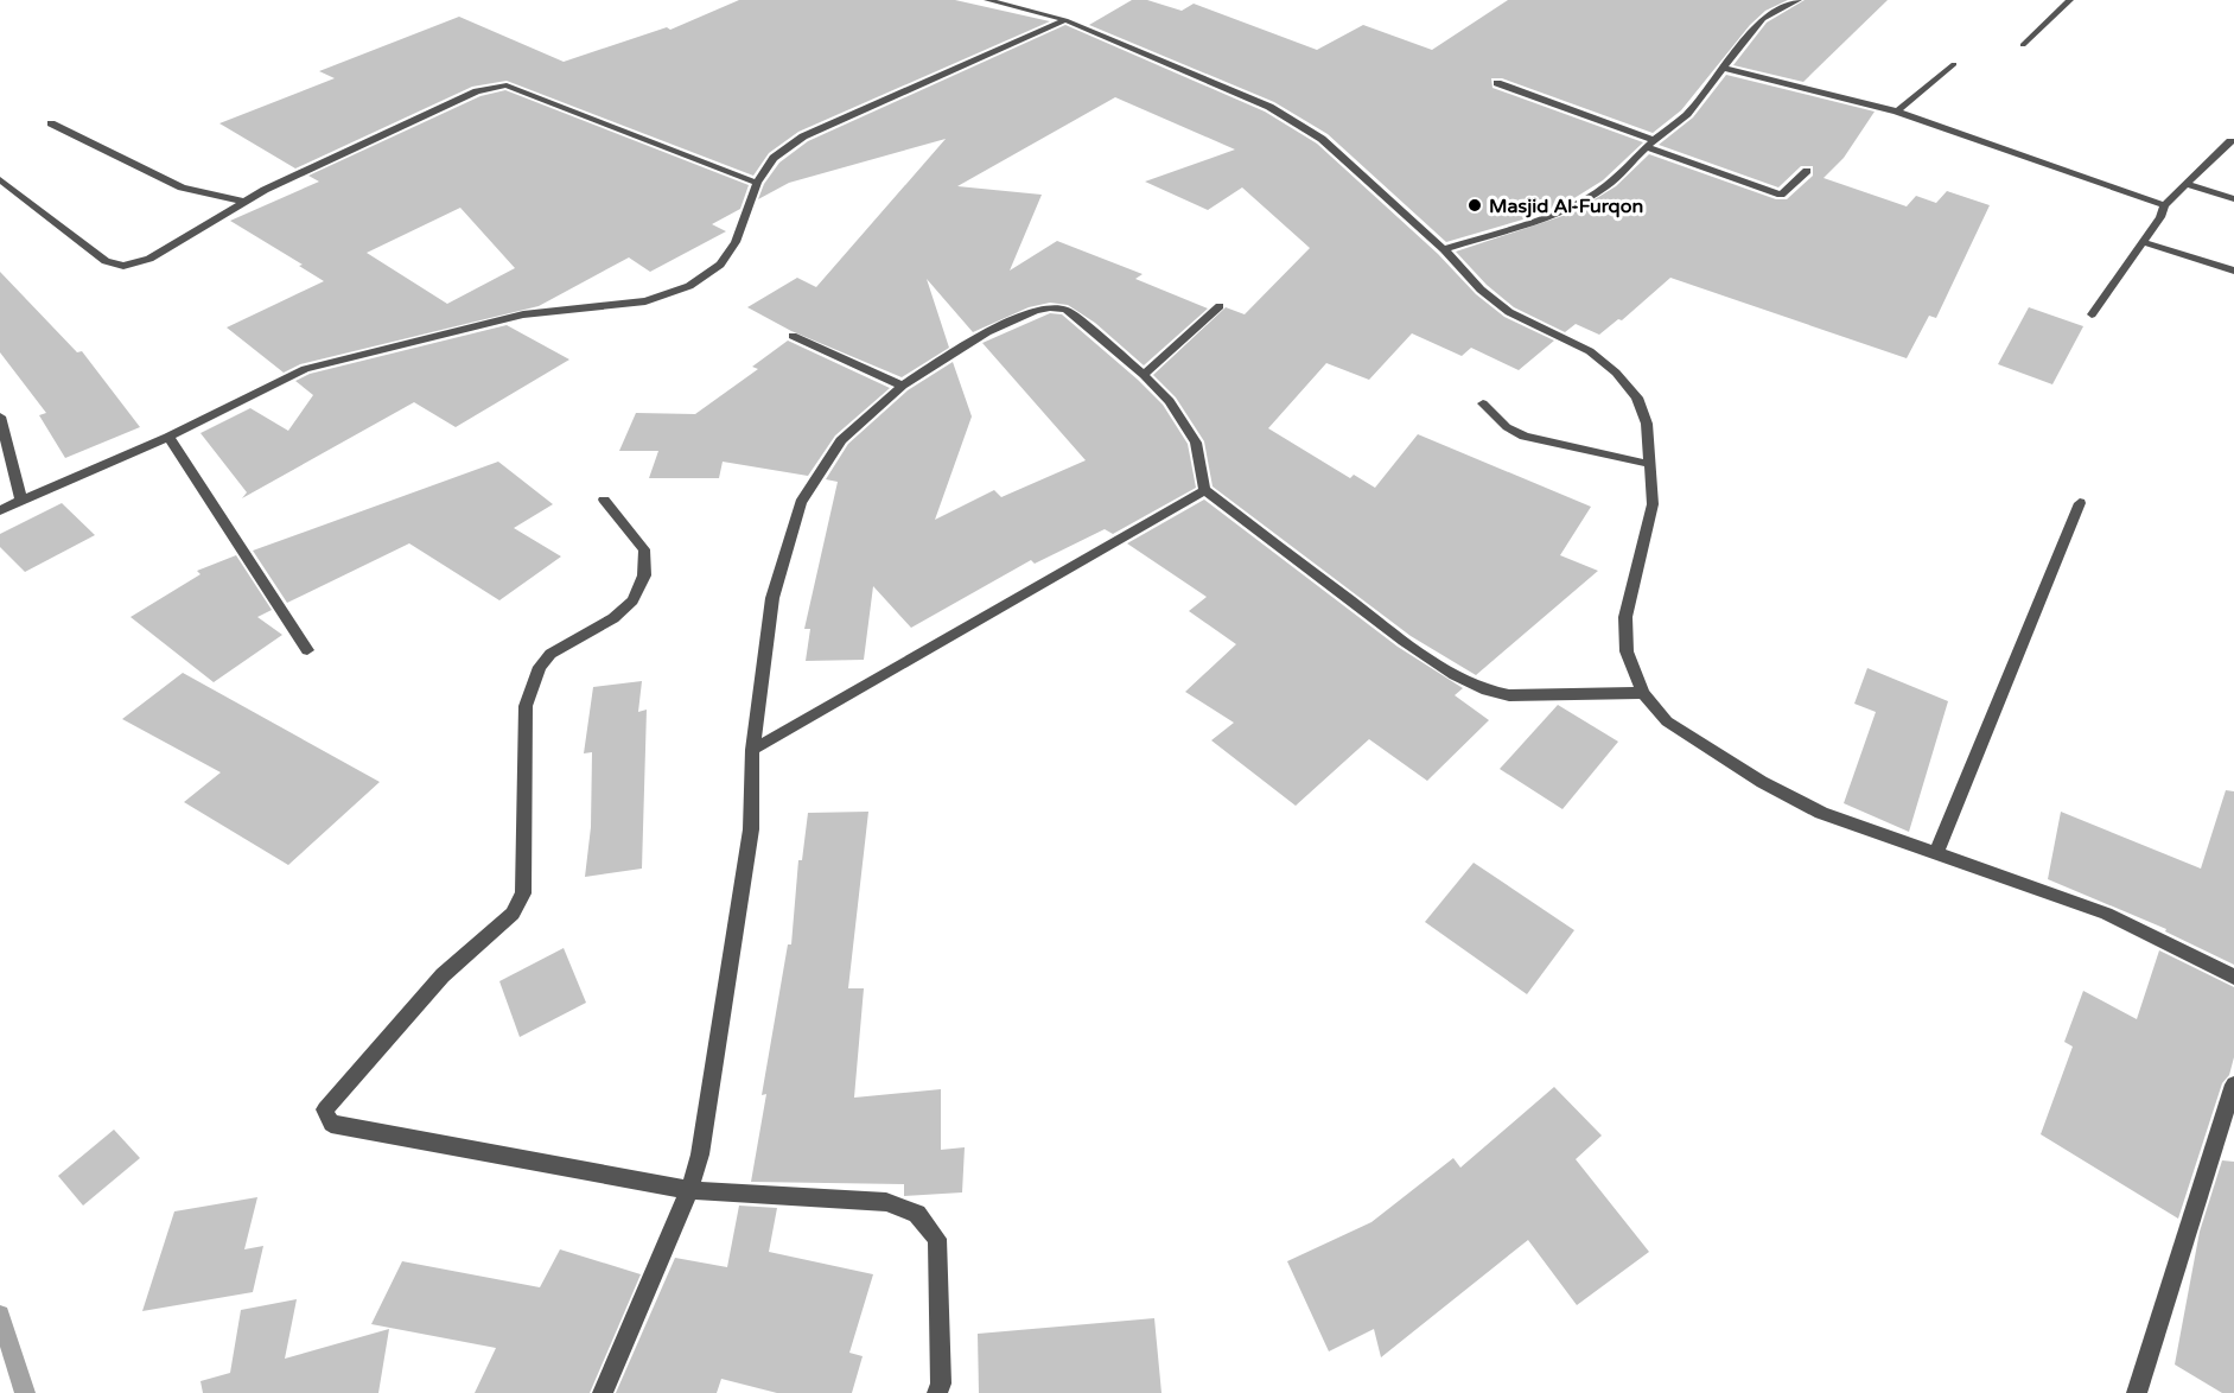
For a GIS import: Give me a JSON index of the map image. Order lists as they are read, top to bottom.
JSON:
{
  "places": ["Masjid Al-Furqon"]
}
